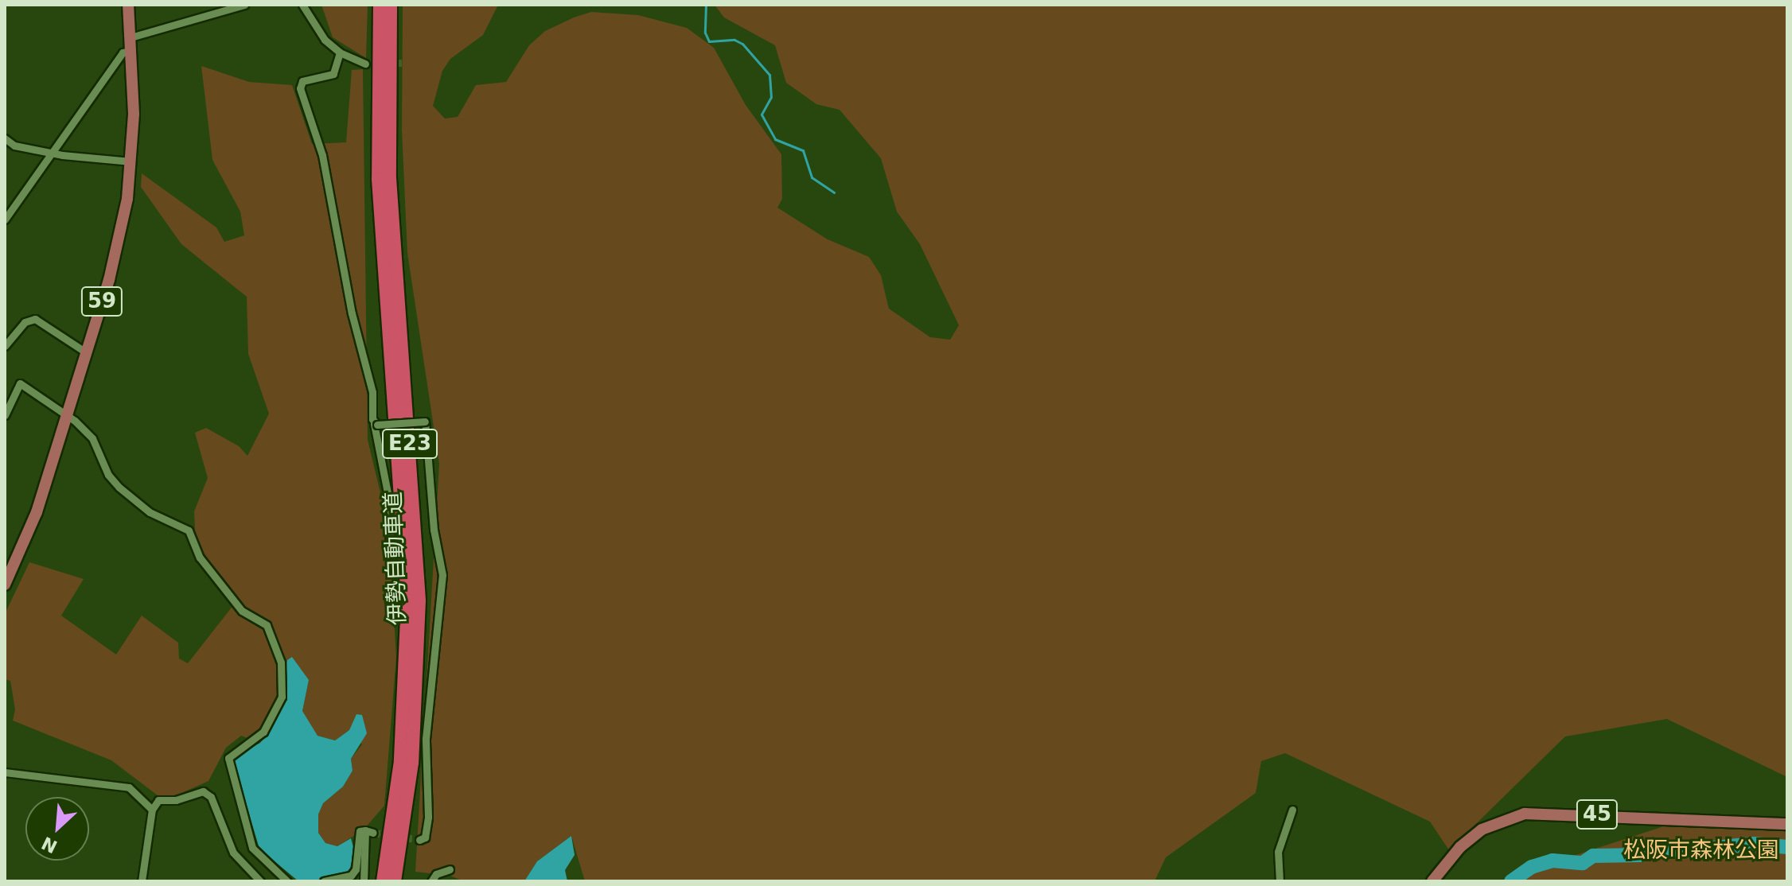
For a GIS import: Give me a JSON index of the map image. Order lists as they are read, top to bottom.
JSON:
{
  "streets": {
    "highway": ["E23", "伊勢自動車道"],
    "main road": ["59", "45"]
  },
  "parks": ["松阪市森林公園"],
  "north": "bottom left"
}
